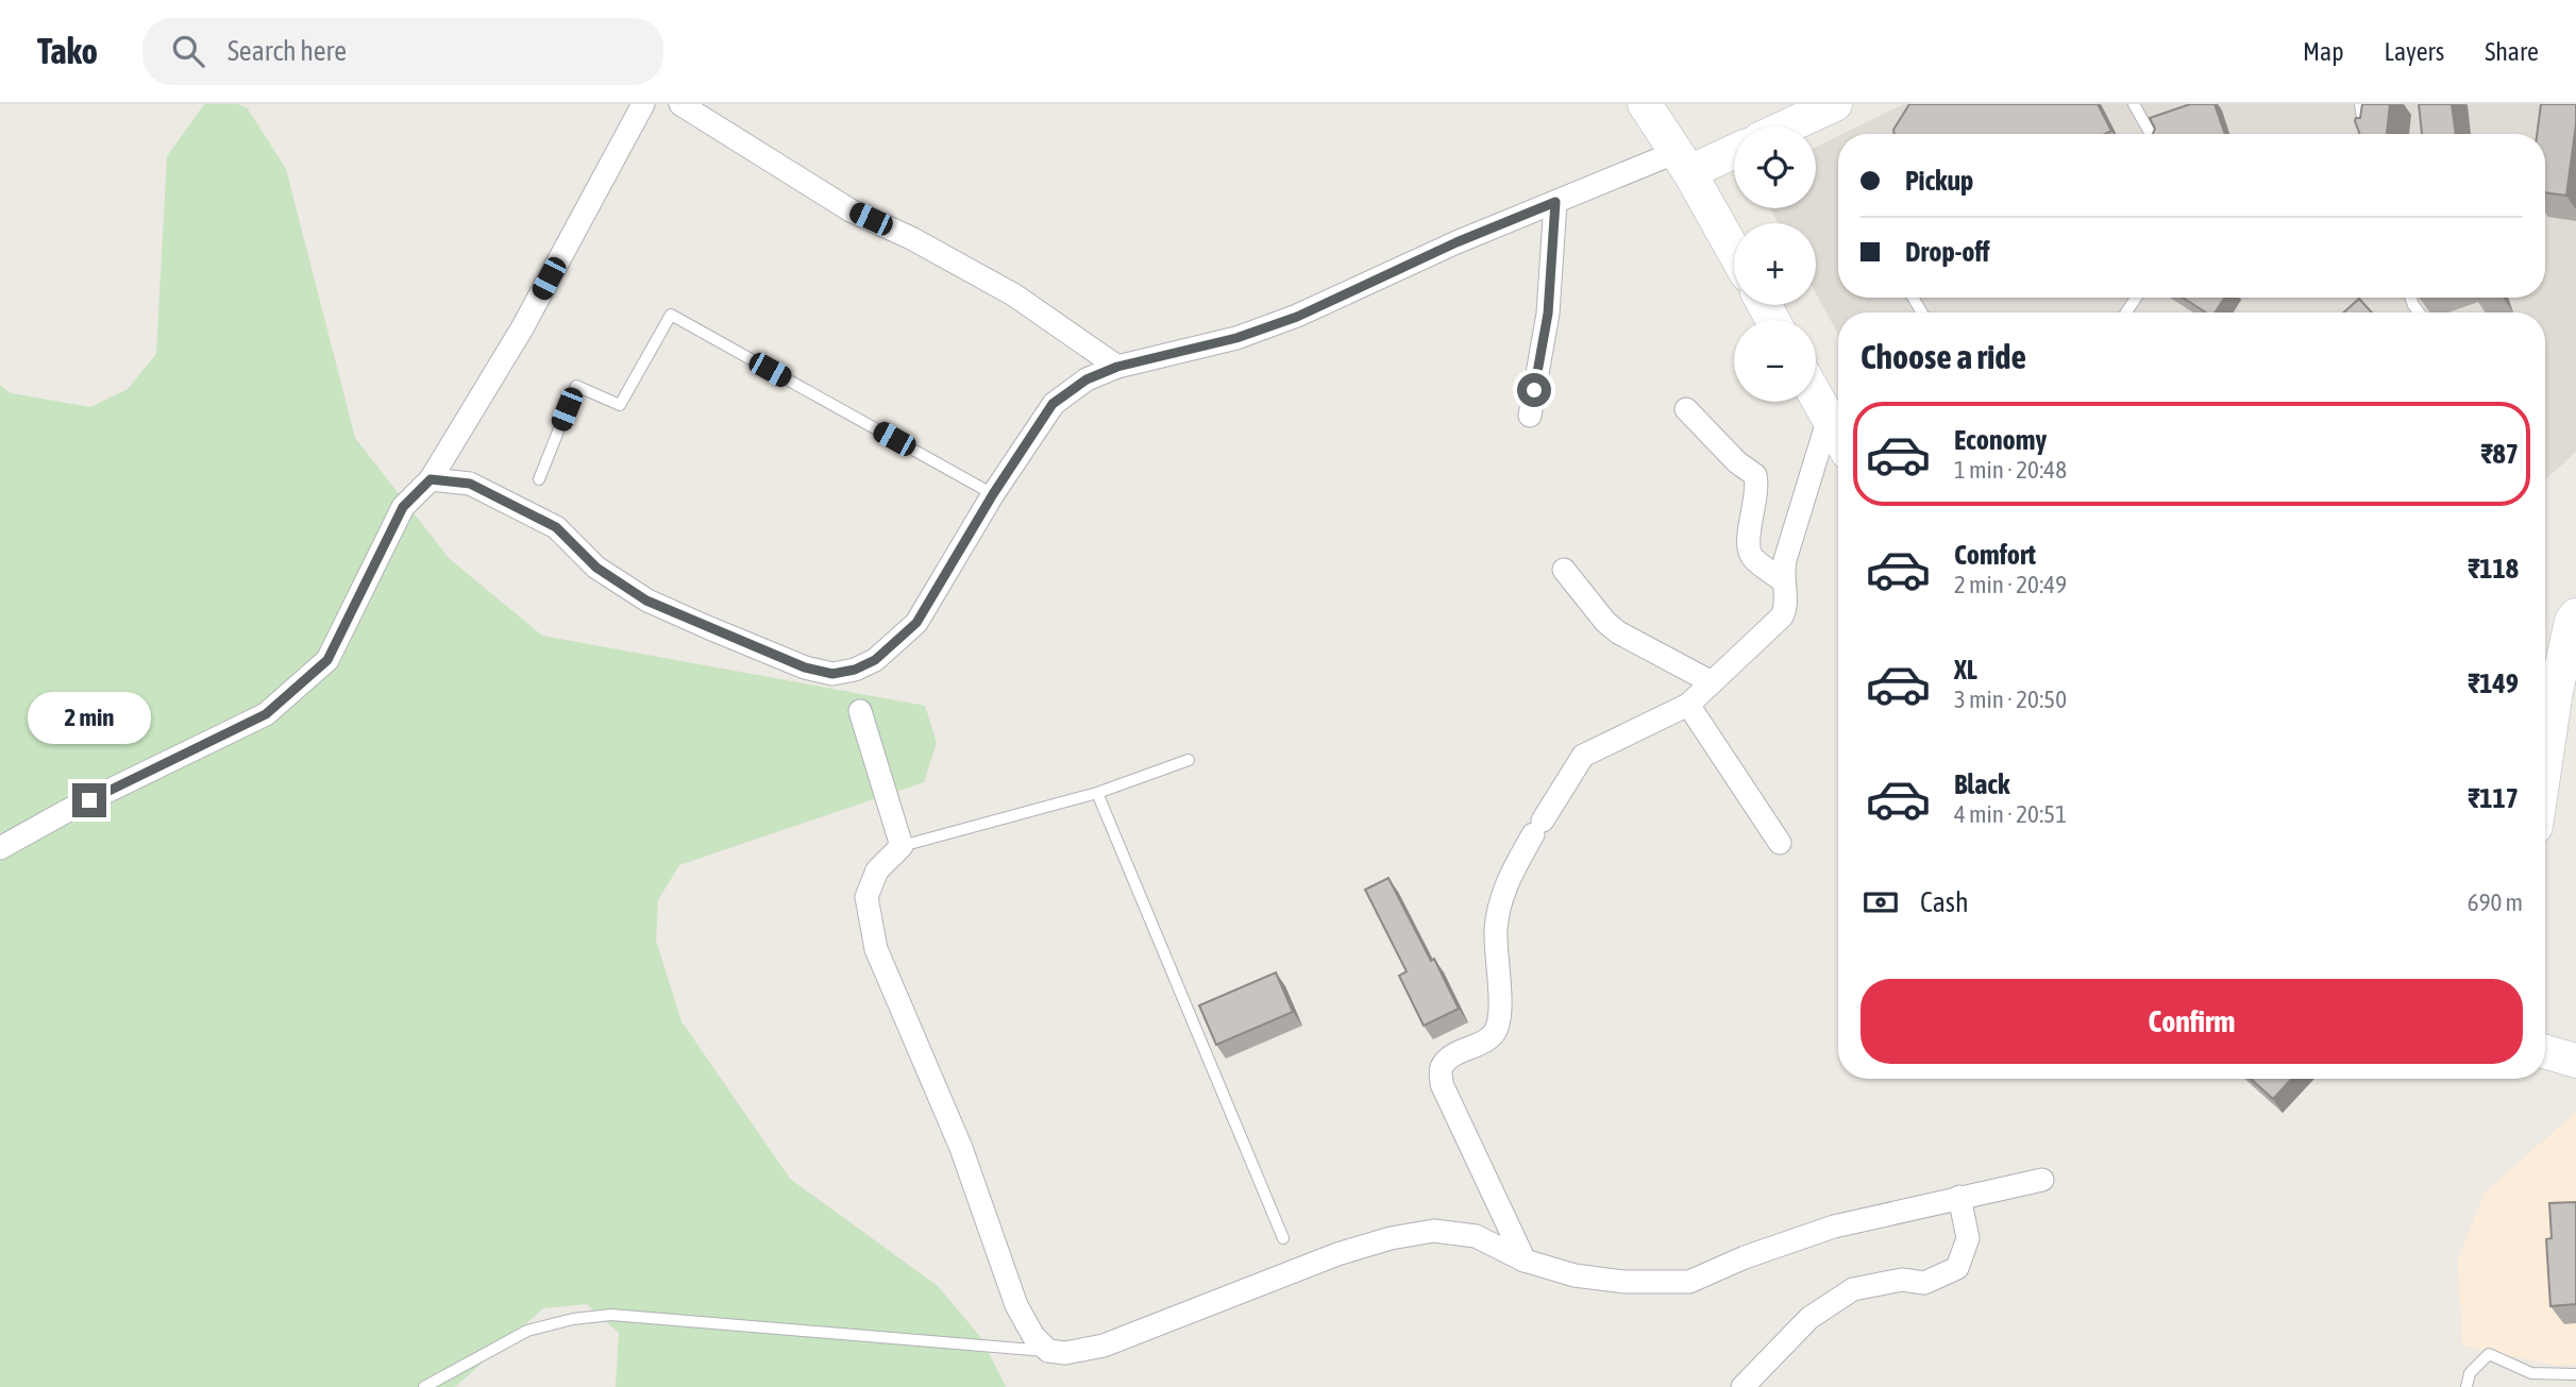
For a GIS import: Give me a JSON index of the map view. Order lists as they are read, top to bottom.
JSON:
{
  "page": {
    "header": "Tako",
    "search": "Search here",
    "nav": ["Map", "Layers", "Share"],
    "map_buttons": ["+", "−"],
    "banner": ["Pickup", "Drop-off"],
    "heading": "Choose a ride",
    "list": [
      {
        "name": "Economy",
        "note": "1 min · 20:48",
        "value": "₹87"
      },
      {
        "name": "Comfort",
        "note": "2 min · 20:49",
        "value": "₹118"
      },
      {
        "name": "XL",
        "note": "3 min · 20:50",
        "value": "₹149"
      },
      {
        "name": "Black",
        "note": "4 min · 20:51",
        "value": "₹117"
      }
    ],
    "bubble": "2 min",
    "pay": ["Cash", "690 m"],
    "buttons": "Confirm"
  }
}
